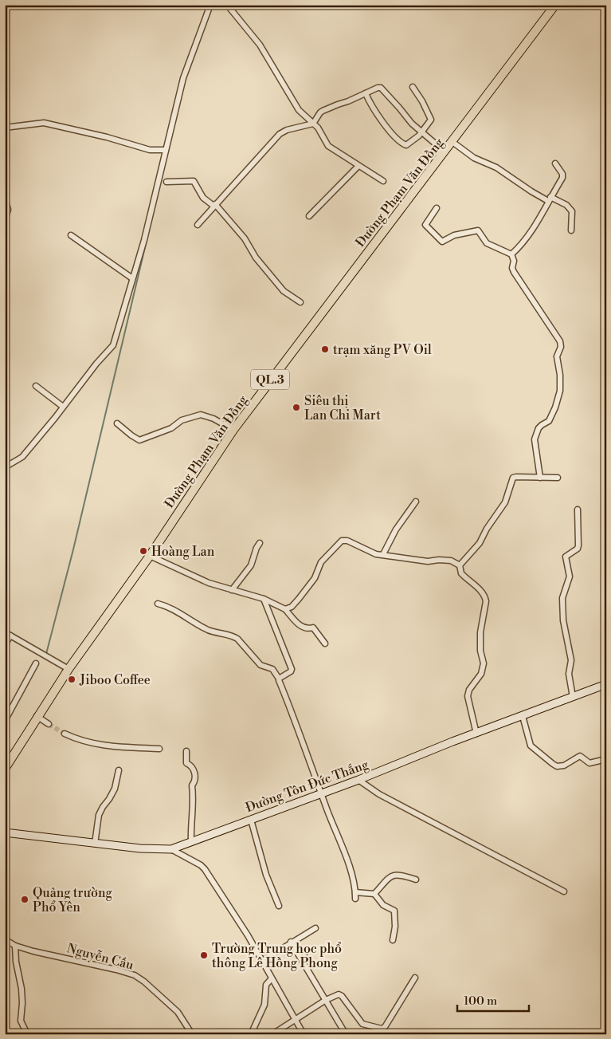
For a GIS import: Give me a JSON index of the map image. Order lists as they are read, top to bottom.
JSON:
{
  "streets": {
    "highway": ["Đường Phạm Văn Đồng", "QL.3"],
    "main road": ["Đường Tôn Đức Thắng"],
    "street": ["Nguyễn Cấu"]
  },
  "places": [
    "trạm xăng PV Oil",
    "Siêu thị Lan Chi Mart",
    "Hoàng Lan",
    "Jiboo Coffee",
    "Quảng trường Phổ Yên",
    "Trường Trung học phổ thông Lê Hồng Phong"
  ],
  "scale_bar": "100 m"
}
